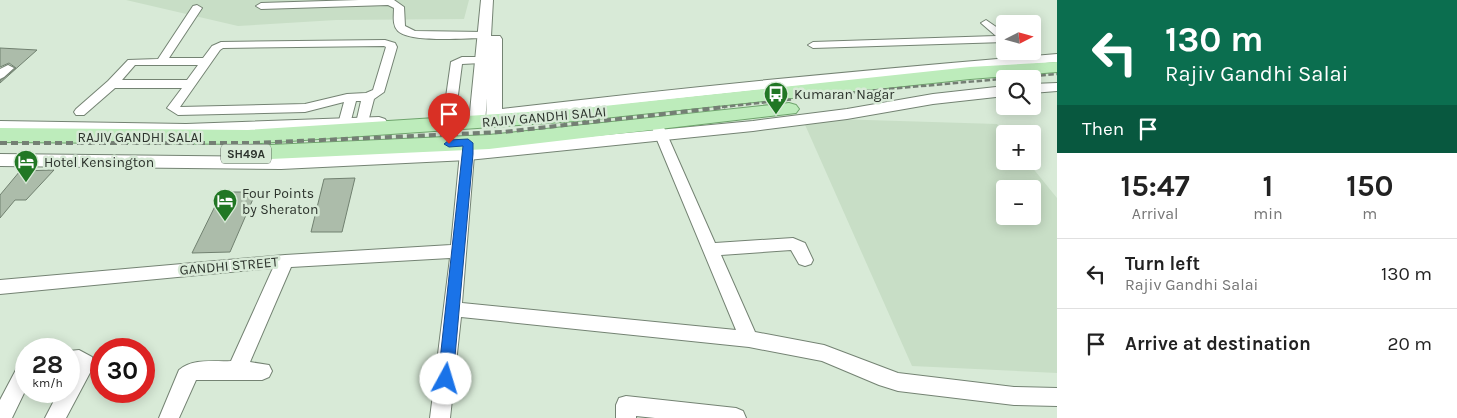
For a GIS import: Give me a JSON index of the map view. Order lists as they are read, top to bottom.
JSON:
{
  "streets": {
    "main road": ["RAJIV GANDHI SALAI", "SH49A"],
    "street": ["GANDHI STREET"]
  },
  "places": {
    "bus stop": ["Kumaran Nagar"],
    "hotel": ["Hotel Kensington", "Four Points by Sheraton"]
  },
  "north": "right",
  "page": {
    "turn": ["130 m", "Rajiv Gandhi Salai"],
    "map_buttons": ["+", "−"],
    "then": "Then",
    "eta": [
      "15:47",
      "Arrival",
      "1",
      "min",
      "150",
      "m"
    ],
    "list": [
      {
        "name": "Turn left",
        "note": "Rajiv Gandhi Salai",
        "value": "130 m"
      },
      {
        "name": "Arrive at destination",
        "value": "20 m"
      }
    ],
    "speed": "28 km/h",
    "limit": "30"
  }
}
